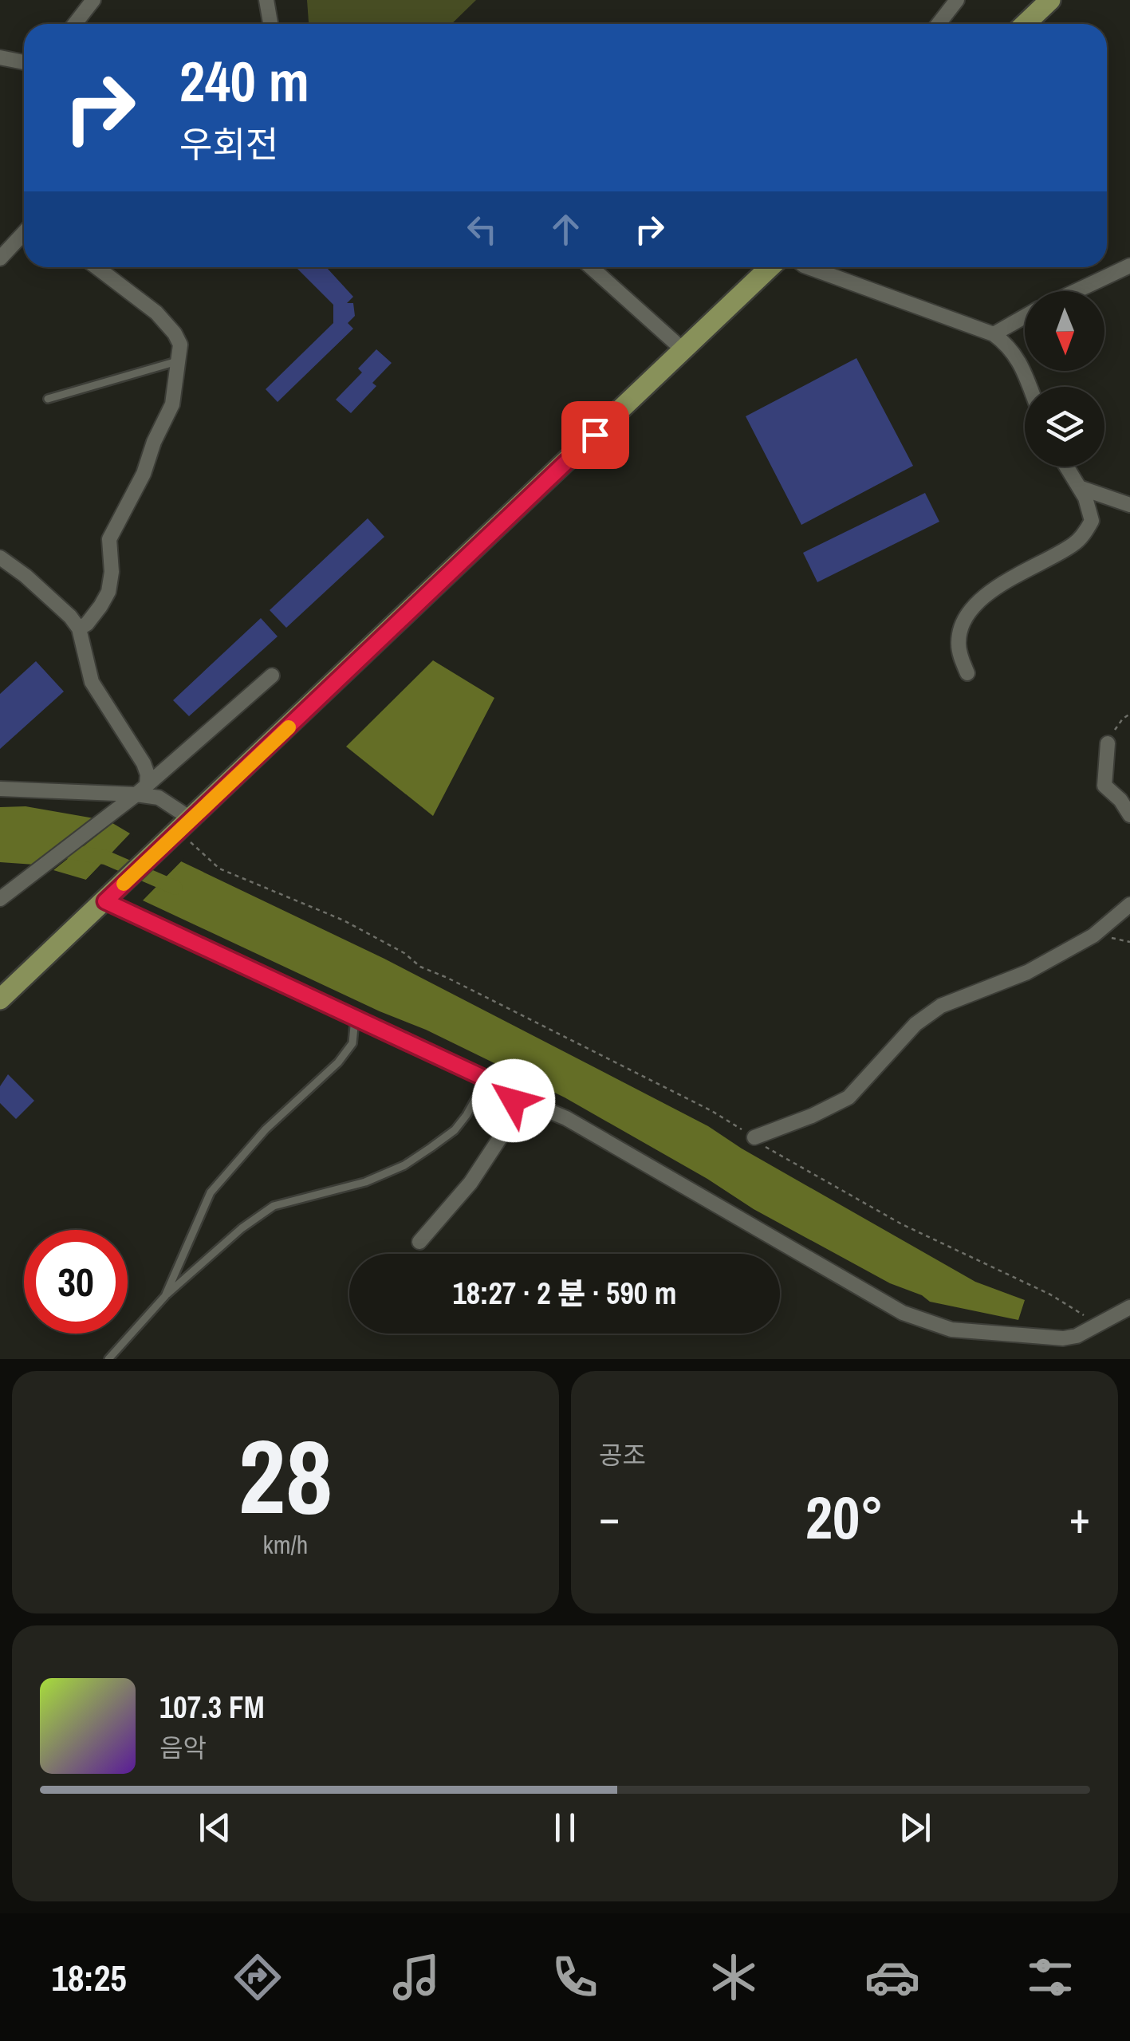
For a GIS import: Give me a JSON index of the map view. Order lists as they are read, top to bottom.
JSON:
{
  "north": "bottom",
  "page": {
    "turn": ["240 m", "우회전"],
    "limit": "30",
    "trip": "18:27 · 2 분 · 590 m",
    "tile": [
      ["28", "km/h"],
      "공조"
    ],
    "heat": ["−", "20°", "+"],
    "song": ["107.3 FM", "음악"],
    "tabs": "18:25"
  }
}
